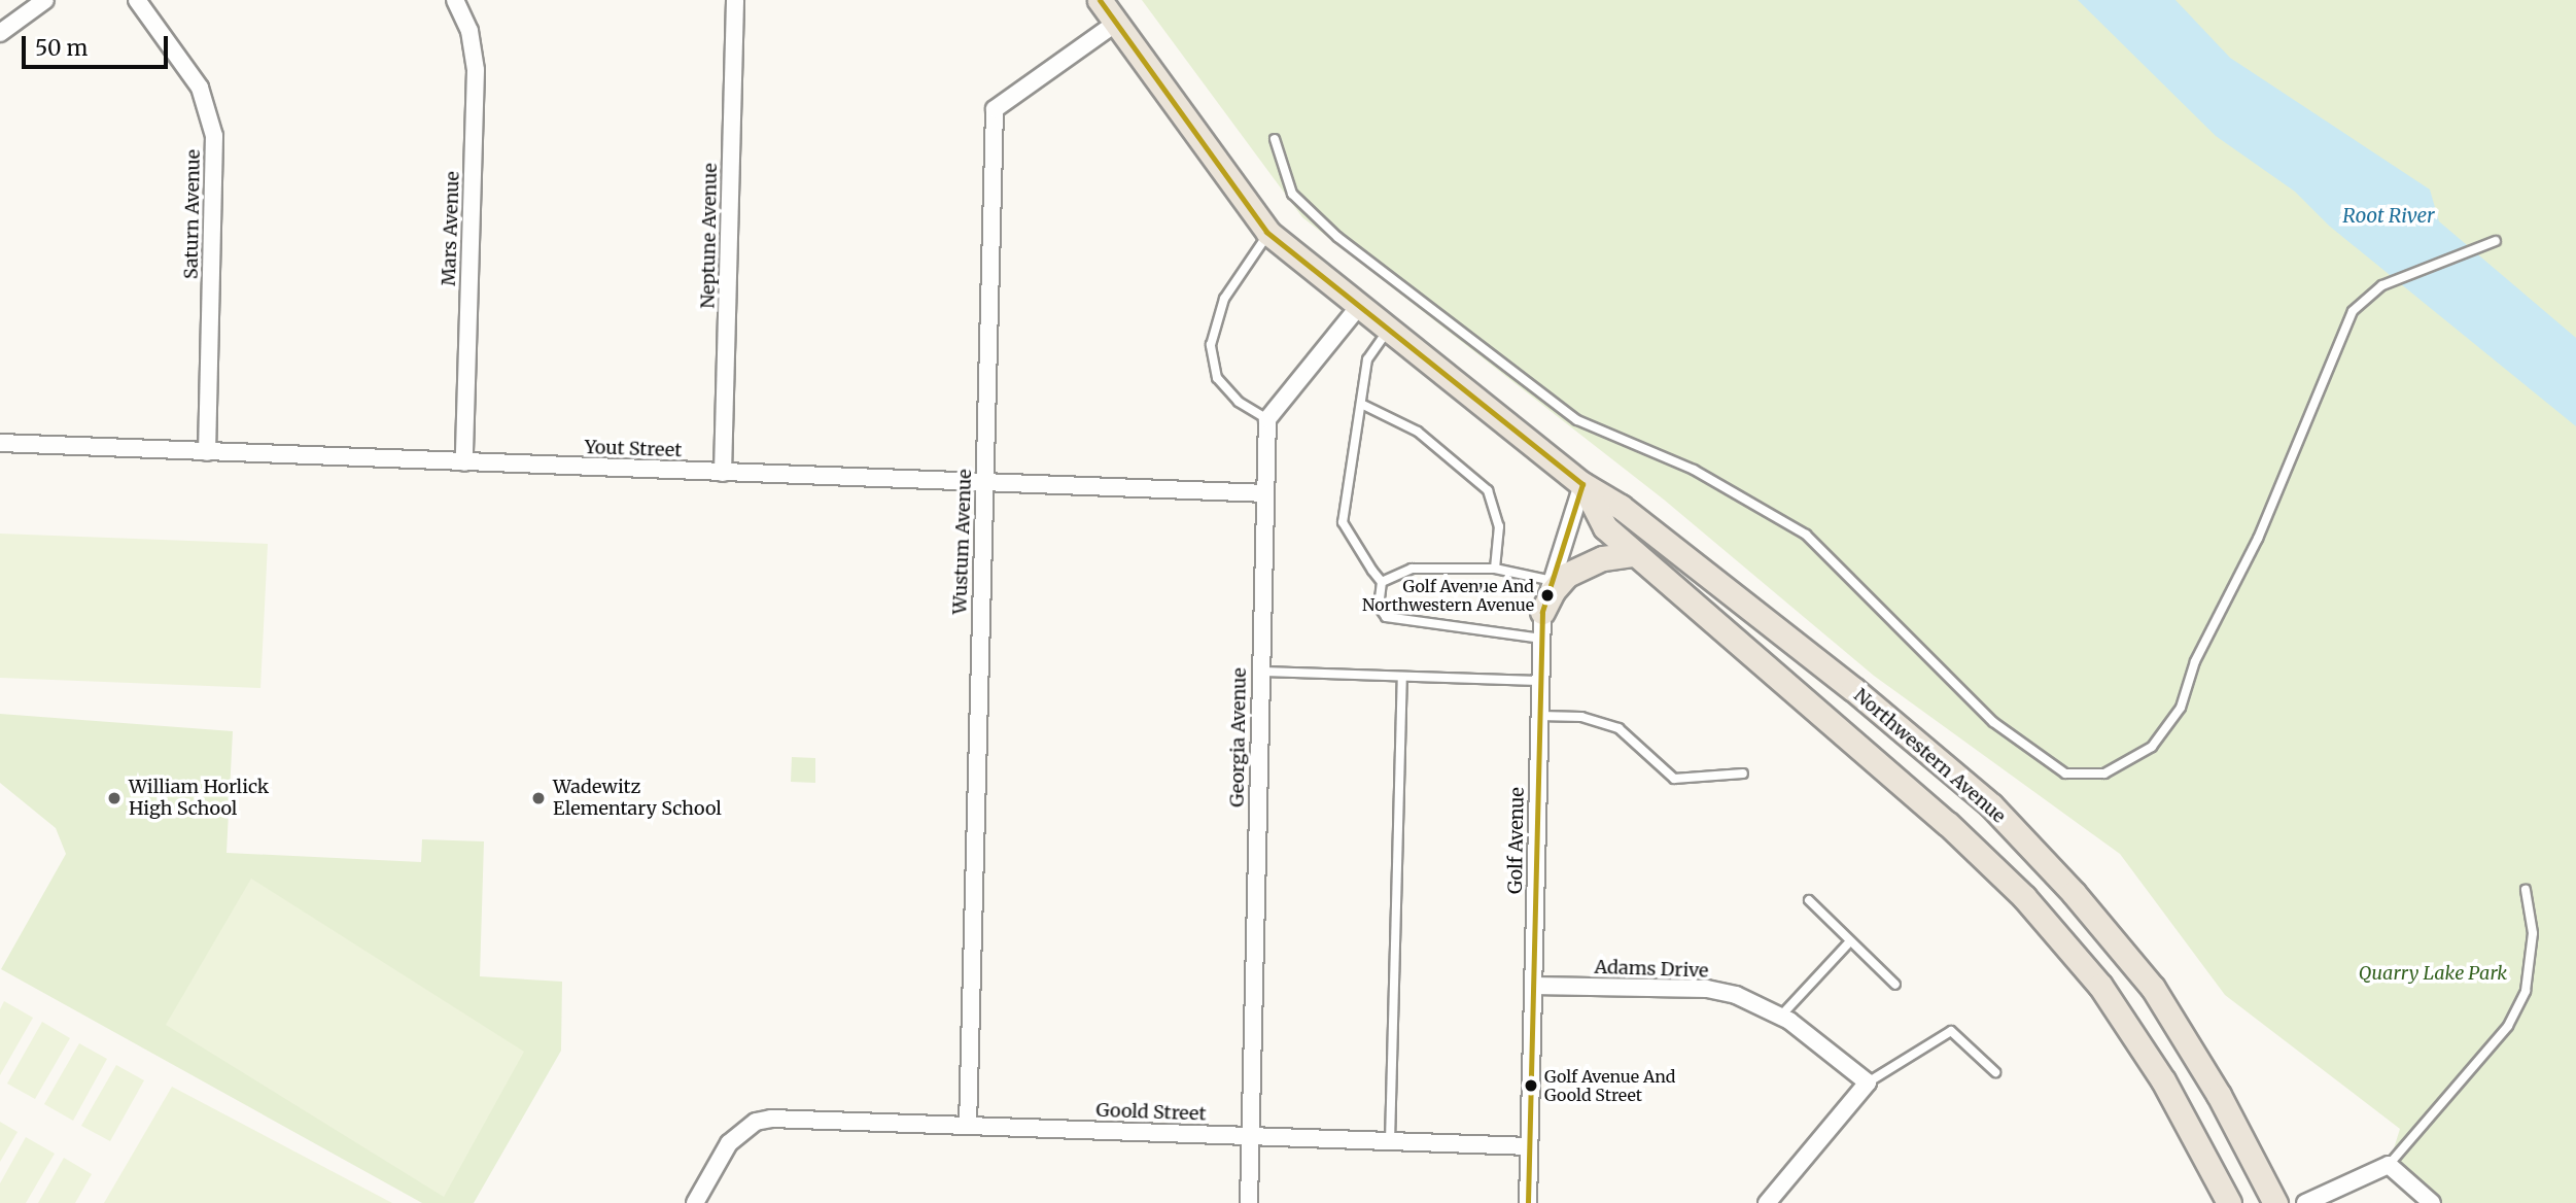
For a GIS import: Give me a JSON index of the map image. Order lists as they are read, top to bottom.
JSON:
{
  "streets": {
    "main road": ["Northwestern Avenue"],
    "street": [
      "Saturn Avenue",
      "Mars Avenue",
      "Neptune Avenue",
      "Yout Street",
      "Wustum Avenue",
      "Georgia Avenue",
      "Golf Avenue",
      "Adams Drive",
      "Goold Street"
    ]
  },
  "crossings": [
    ["Saturn Avenue", "Yout Street"],
    ["Mars Avenue", "Yout Street"],
    ["Neptune Avenue", "Yout Street"],
    ["Yout Street", "Wustum Avenue"],
    ["Yout Street", "Georgia Avenue"],
    ["Wustum Avenue", "Northwestern Avenue"],
    ["Wustum Avenue", "Goold Street"],
    ["Georgia Avenue", "Goold Street"],
    ["Northwestern Avenue", "Golf Avenue"],
    ["Golf Avenue", "Adams Drive"],
    ["Golf Avenue", "Goold Street"]
  ],
  "water": ["Root River"],
  "parks": ["Quarry Lake Park"],
  "places": [
    "Golf Avenue And Northwestern Avenue",
    "William Horlick High School",
    "Wadewitz Elementary School",
    "Golf Avenue And Goold Street"
  ],
  "scale_bar": "50 m"
}
